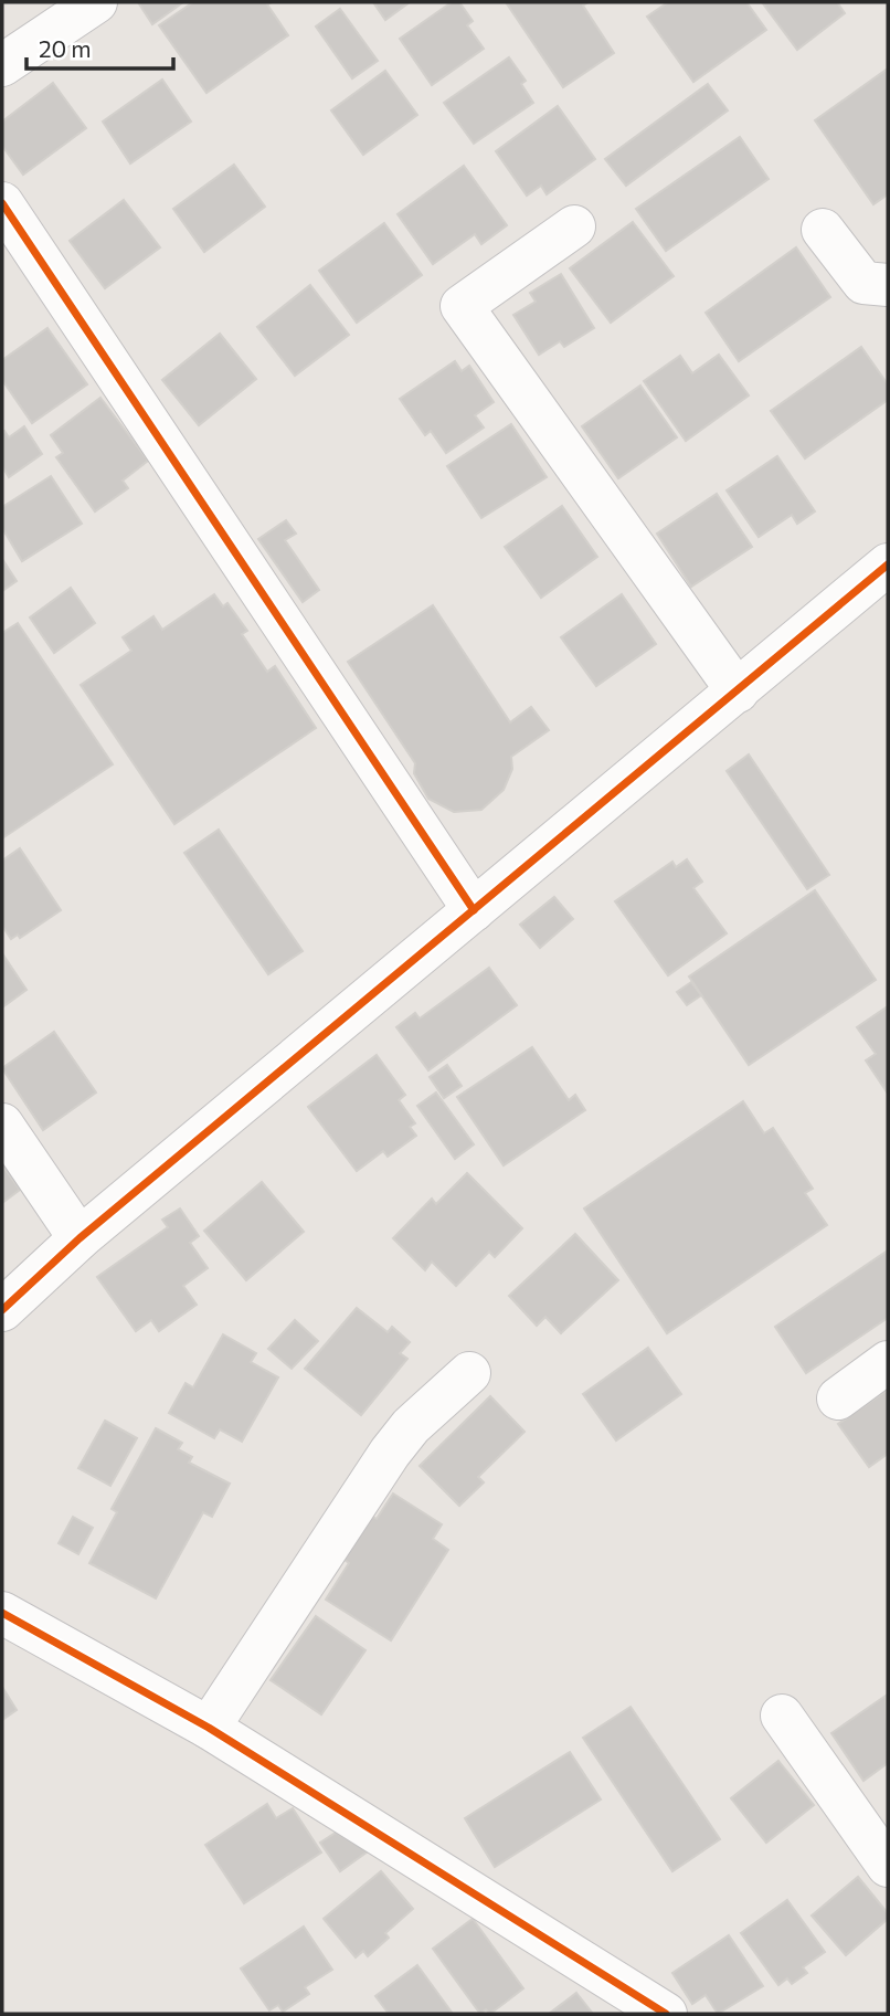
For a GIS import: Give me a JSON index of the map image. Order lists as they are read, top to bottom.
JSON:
{
  "scale_bar": "20 m"
}
